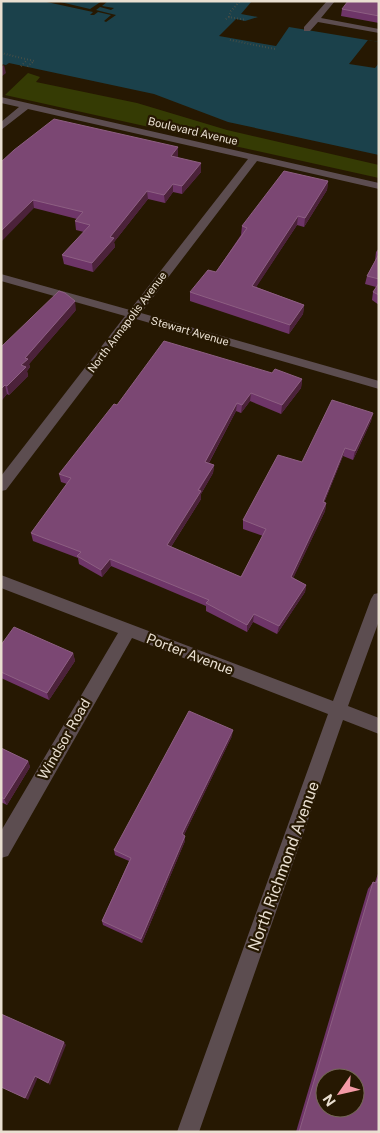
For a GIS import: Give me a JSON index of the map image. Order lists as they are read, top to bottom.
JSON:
{
  "streets": {
    "street": [
      "Boulevard Avenue",
      "North Annapolis Avenue",
      "Stewart Avenue",
      "Porter Avenue",
      "Windsor Road",
      "North Richmond Avenue"
    ]
  },
  "crossings": [
    ["Boulevard Avenue", "North Annapolis Avenue"],
    ["North Annapolis Avenue", "Stewart Avenue"],
    ["Porter Avenue", "Windsor Road"],
    ["Porter Avenue", "North Richmond Avenue"]
  ],
  "north": "bottom left"
}
